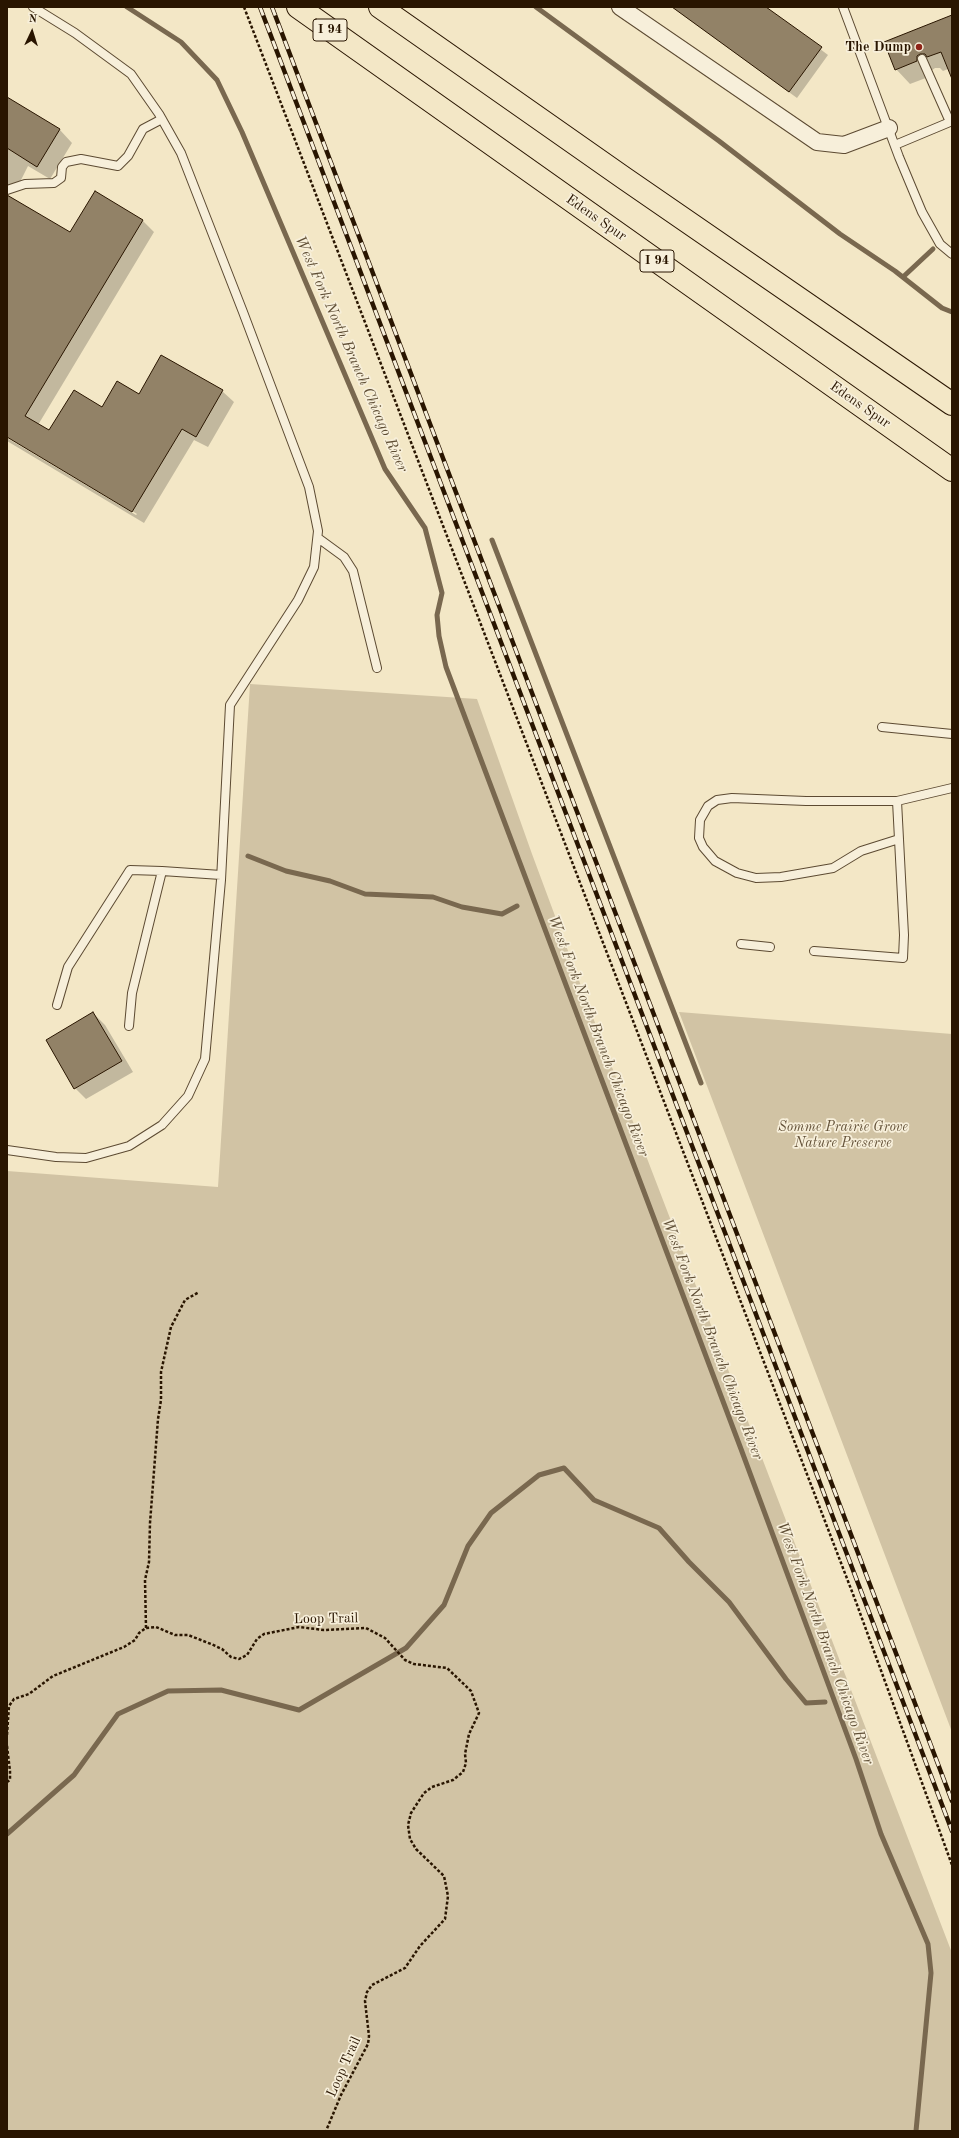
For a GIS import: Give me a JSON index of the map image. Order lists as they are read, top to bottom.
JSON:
{
  "streets": {
    "highway": ["I 94", "Edens Spur"],
    "path": ["Loop Trail"]
  },
  "water": ["West Fork North Branch Chicago River"],
  "parks": ["Somme Prairie Grove Nature Preserve"],
  "places": ["The Dump"],
  "north": "top"
}
